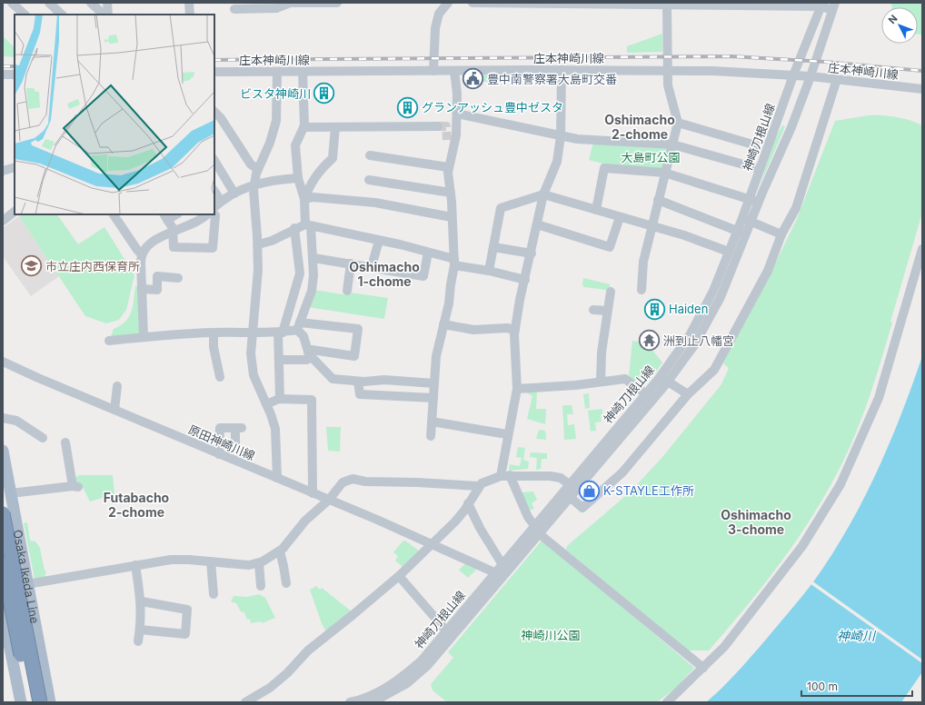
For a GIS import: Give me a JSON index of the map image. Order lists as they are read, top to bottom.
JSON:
{
  "streets": {
    "main road": ["Osaka Ikeda Line"],
    "street": ["庄本神崎川線", "神崎刀根山線", "原田神崎川線"]
  },
  "crossings": [
    ["庄本神崎川線", "神崎刀根山線"],
    ["神崎刀根山線", "原田神崎川線"]
  ],
  "districts": [
    "Oshimacho 2-chome",
    "Oshimacho 1-chome",
    "Futabacho 2-chome",
    "Oshimacho 3-chome"
  ],
  "water": ["神崎川"],
  "parks": ["大島町公園", "神崎川公園"],
  "places": {
    "public building": ["豊中南警察署大島町交番"],
    "building": ["ビスタ神崎川", "グランアッシュ豊中ゼスタ", "Haiden"],
    "school or university": ["市立庄内西保育所"],
    "temple": ["洲到止八幡宮"],
    "shop": ["K-STAYLE工作所"]
  },
  "scale_bar": "100 m",
  "north": "top left"
}
